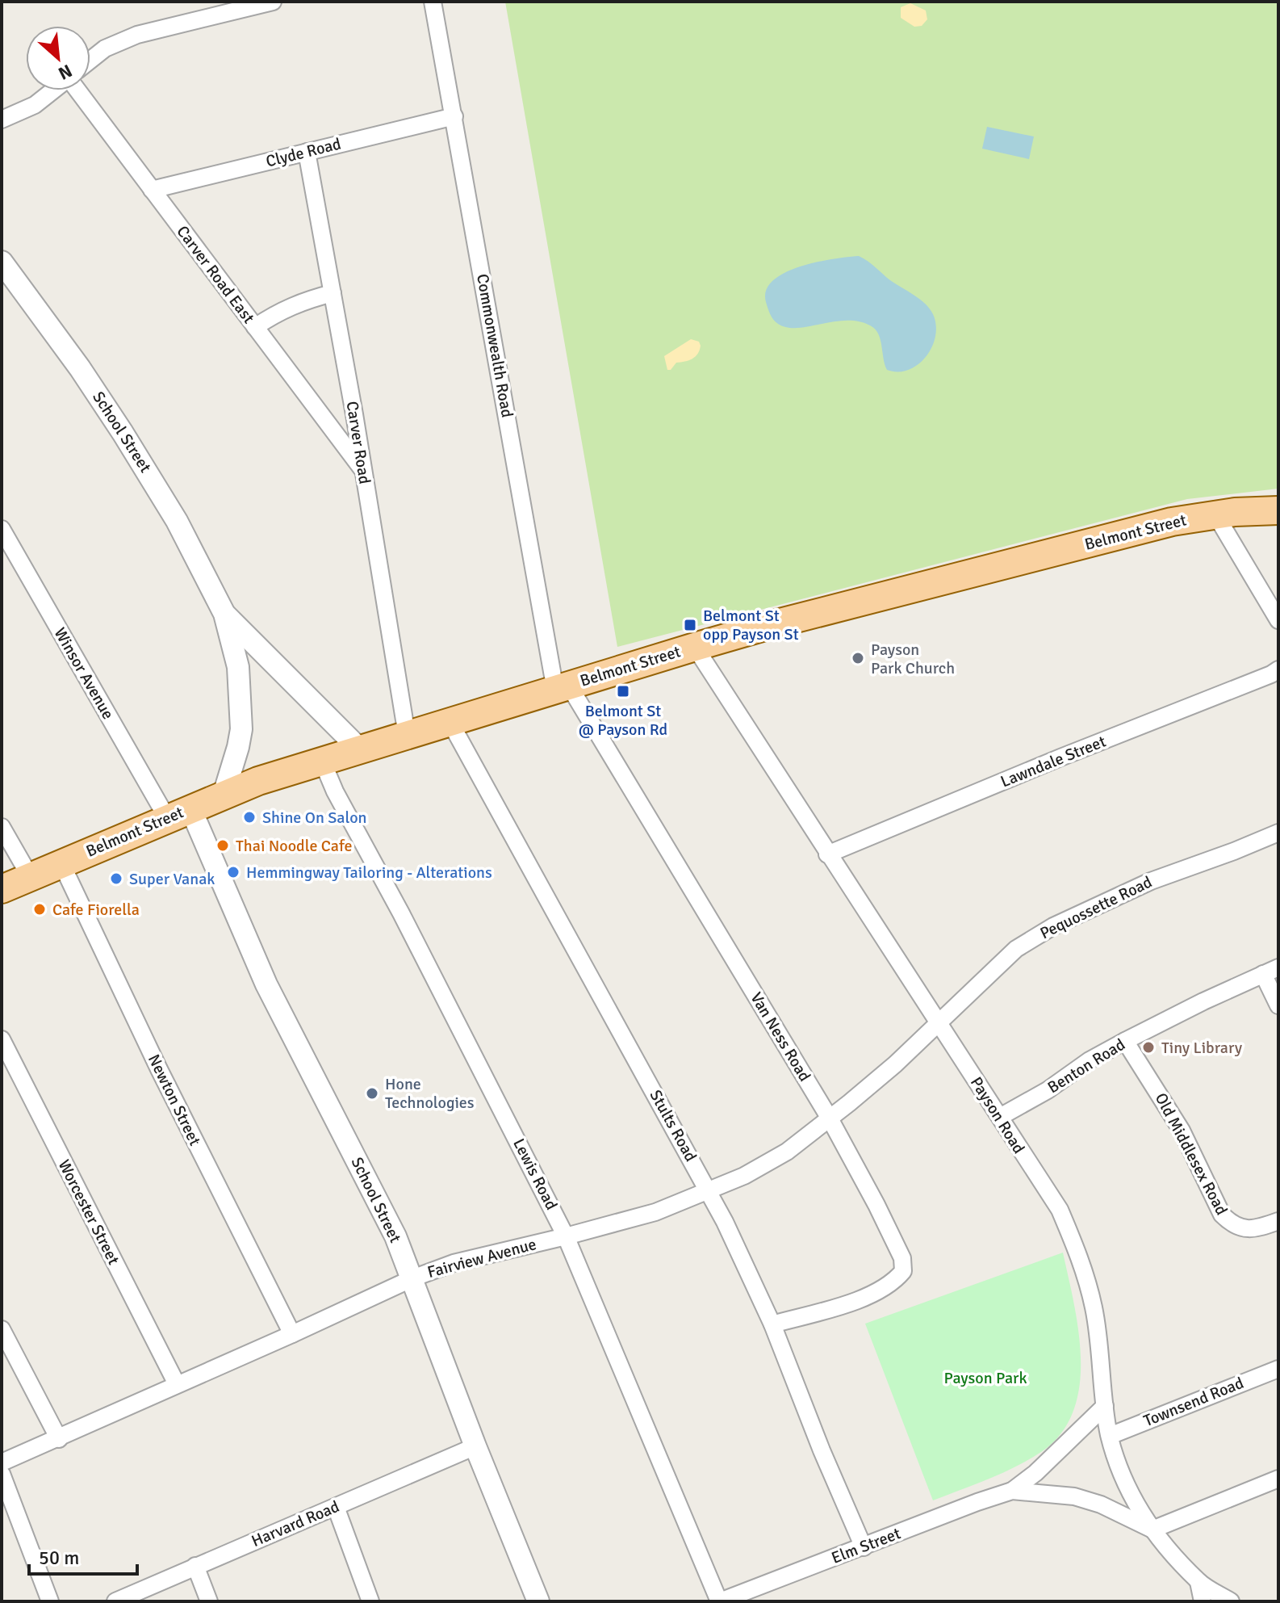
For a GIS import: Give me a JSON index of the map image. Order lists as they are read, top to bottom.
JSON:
{
  "streets": {
    "main road": ["Belmont Street"],
    "street": [
      "Clyde Road",
      "Carver Road East",
      "Commonwealth Road",
      "School Street",
      "Carver Road",
      "Winsor Avenue",
      "Lawndale Street",
      "Pequossette Road",
      "Van Ness Road",
      "Benton Road",
      "Newton Street",
      "Payson Road",
      "Stults Road",
      "Old Middlesex Road",
      "Lewis Road",
      "Worcester Street",
      "Fairview Avenue",
      "Townsend Road",
      "Harvard Road",
      "Elm Street"
    ]
  },
  "crossings": [
    ["Clyde Road", "Carver Road East"],
    ["Clyde Road", "Commonwealth Road"],
    ["Clyde Road", "Carver Road"],
    ["Carver Road East", "Carver Road"],
    ["Commonwealth Road", "Belmont Street"],
    ["Commonwealth Road", "Van Ness Road"],
    ["School Street", "Belmont Street"],
    ["School Street", "Winsor Avenue"],
    ["School Street", "Fairview Avenue"],
    ["School Street", "Harvard Road"],
    ["Carver Road", "Belmont Street"],
    ["Belmont Street", "Winsor Avenue"],
    ["Belmont Street", "Van Ness Road"],
    ["Belmont Street", "Newton Street"],
    ["Belmont Street", "Payson Road"],
    ["Belmont Street", "Stults Road"],
    ["Belmont Street", "Lewis Road"],
    ["Lawndale Street", "Payson Road"],
    ["Pequossette Road", "Payson Road"],
    ["Pequossette Road", "Fairview Avenue"],
    ["Van Ness Road", "Stults Road"],
    ["Van Ness Road", "Fairview Avenue"],
    ["Benton Road", "Payson Road"],
    ["Benton Road", "Old Middlesex Road"],
    ["Newton Street", "Fairview Avenue"],
    ["Payson Road", "Fairview Avenue"],
    ["Payson Road", "Townsend Road"],
    ["Payson Road", "Elm Street"],
    ["Stults Road", "Fairview Avenue"],
    ["Stults Road", "Elm Street"],
    ["Lewis Road", "Fairview Avenue"],
    ["Lewis Road", "Elm Street"],
    ["Worcester Street", "Fairview Avenue"]
  ],
  "parks": ["Payson Park"],
  "places": {
    "transit": ["Belmont St opp Payson St", "Belmont St @ Payson Rd"],
    "other": [
      "Payson Park Church",
      "Shine On Salon",
      "Thai Noodle Cafe",
      "Hemmingway Tailoring - Alterations",
      "Super Vanak",
      "Cafe Fiorella",
      "Tiny Library",
      "Hone Technologies"
    ]
  },
  "scale_bar": "50 m",
  "north": "bottom right"
}
